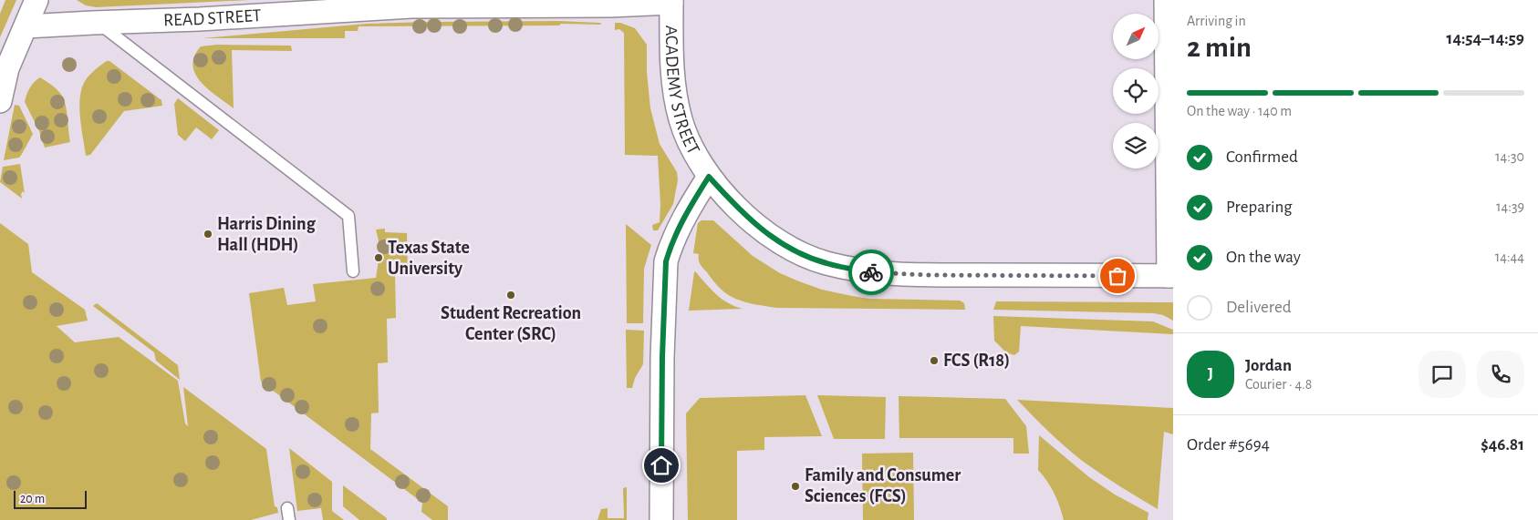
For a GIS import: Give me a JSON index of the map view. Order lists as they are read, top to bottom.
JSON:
{
  "streets": {
    "street": ["READ STREET", "ACADEMY STREET"]
  },
  "crossings": [
    ["READ STREET", "ACADEMY STREET"]
  ],
  "places": [
    "Harris Dining Hall (HDH)",
    "Texas State University",
    "Student Recreation Center (SRC)",
    "FCS (R18)",
    "Family and Consumer Sciences (FCS)"
  ],
  "scale_bar": "20 m",
  "north": "top right",
  "page": {
    "heading": ["2 min", "Arriving in", "14:54–14:59"],
    "panel": [
      "Jordan",
      "Courier · 4.8",
      "Order #5694",
      "$46.81"
    ],
    "bar": "On the way · 140 m",
    "list": [
      ["Confirmed", "14:30"],
      ["Preparing", "14:39"],
      ["On the way", "14:44"],
      "Delivered"
    ],
    "round": "J",
    "scale": "20 m"
  }
}
